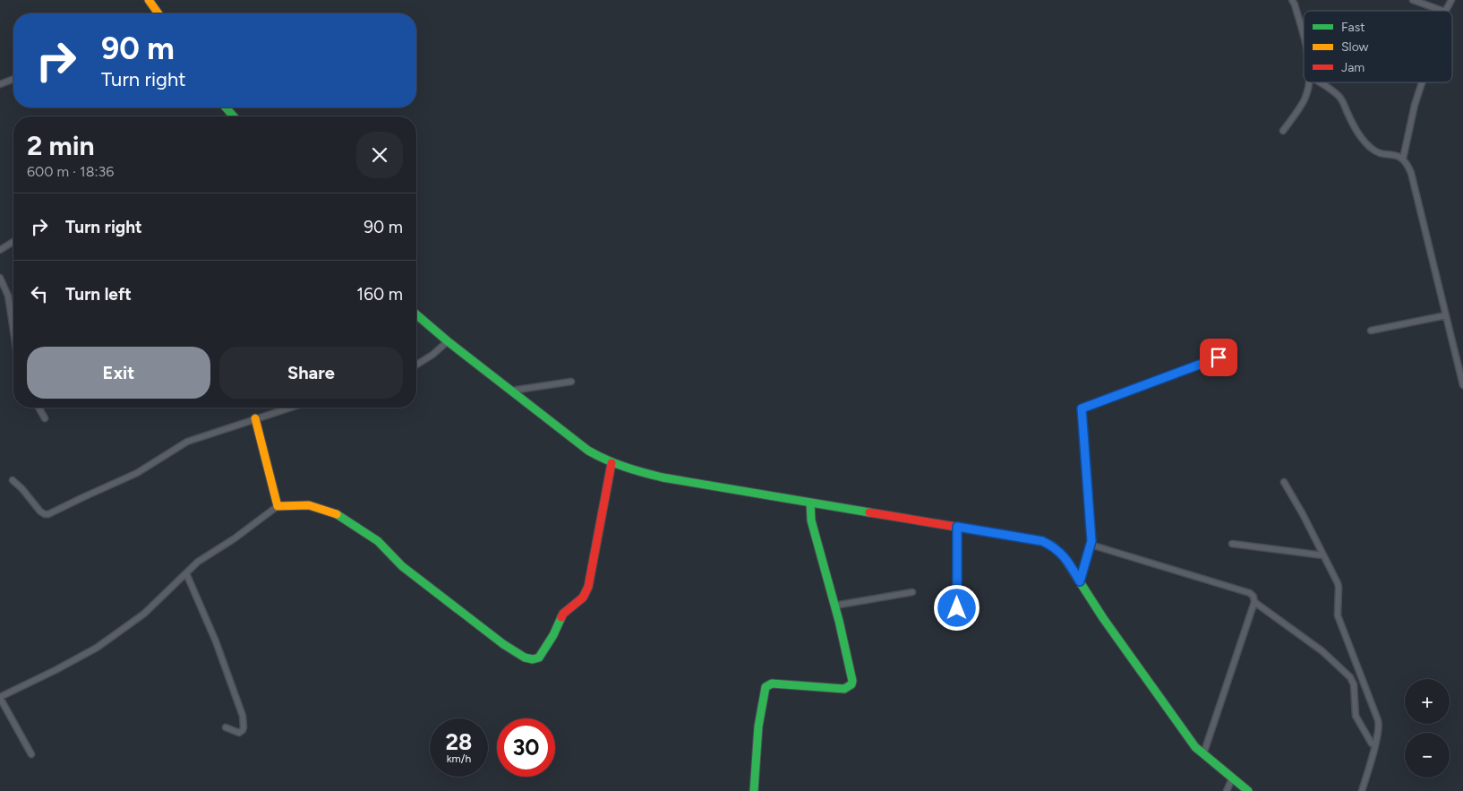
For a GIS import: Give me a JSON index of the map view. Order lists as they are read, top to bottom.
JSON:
{
  "legend": ["Fast", "Slow", "Jam"],
  "page": {
    "turn": ["90 m", "Turn right"],
    "heading": ["2 min", "600 m · 18:36"],
    "list": [
      {
        "name": "Turn right",
        "value": "90 m"
      },
      {
        "name": "Turn left",
        "value": "160 m"
      }
    ],
    "buttons": ["Exit", "Share"],
    "map_buttons": ["+", "−"],
    "speed": "28 km/h",
    "limit": "30"
  }
}
